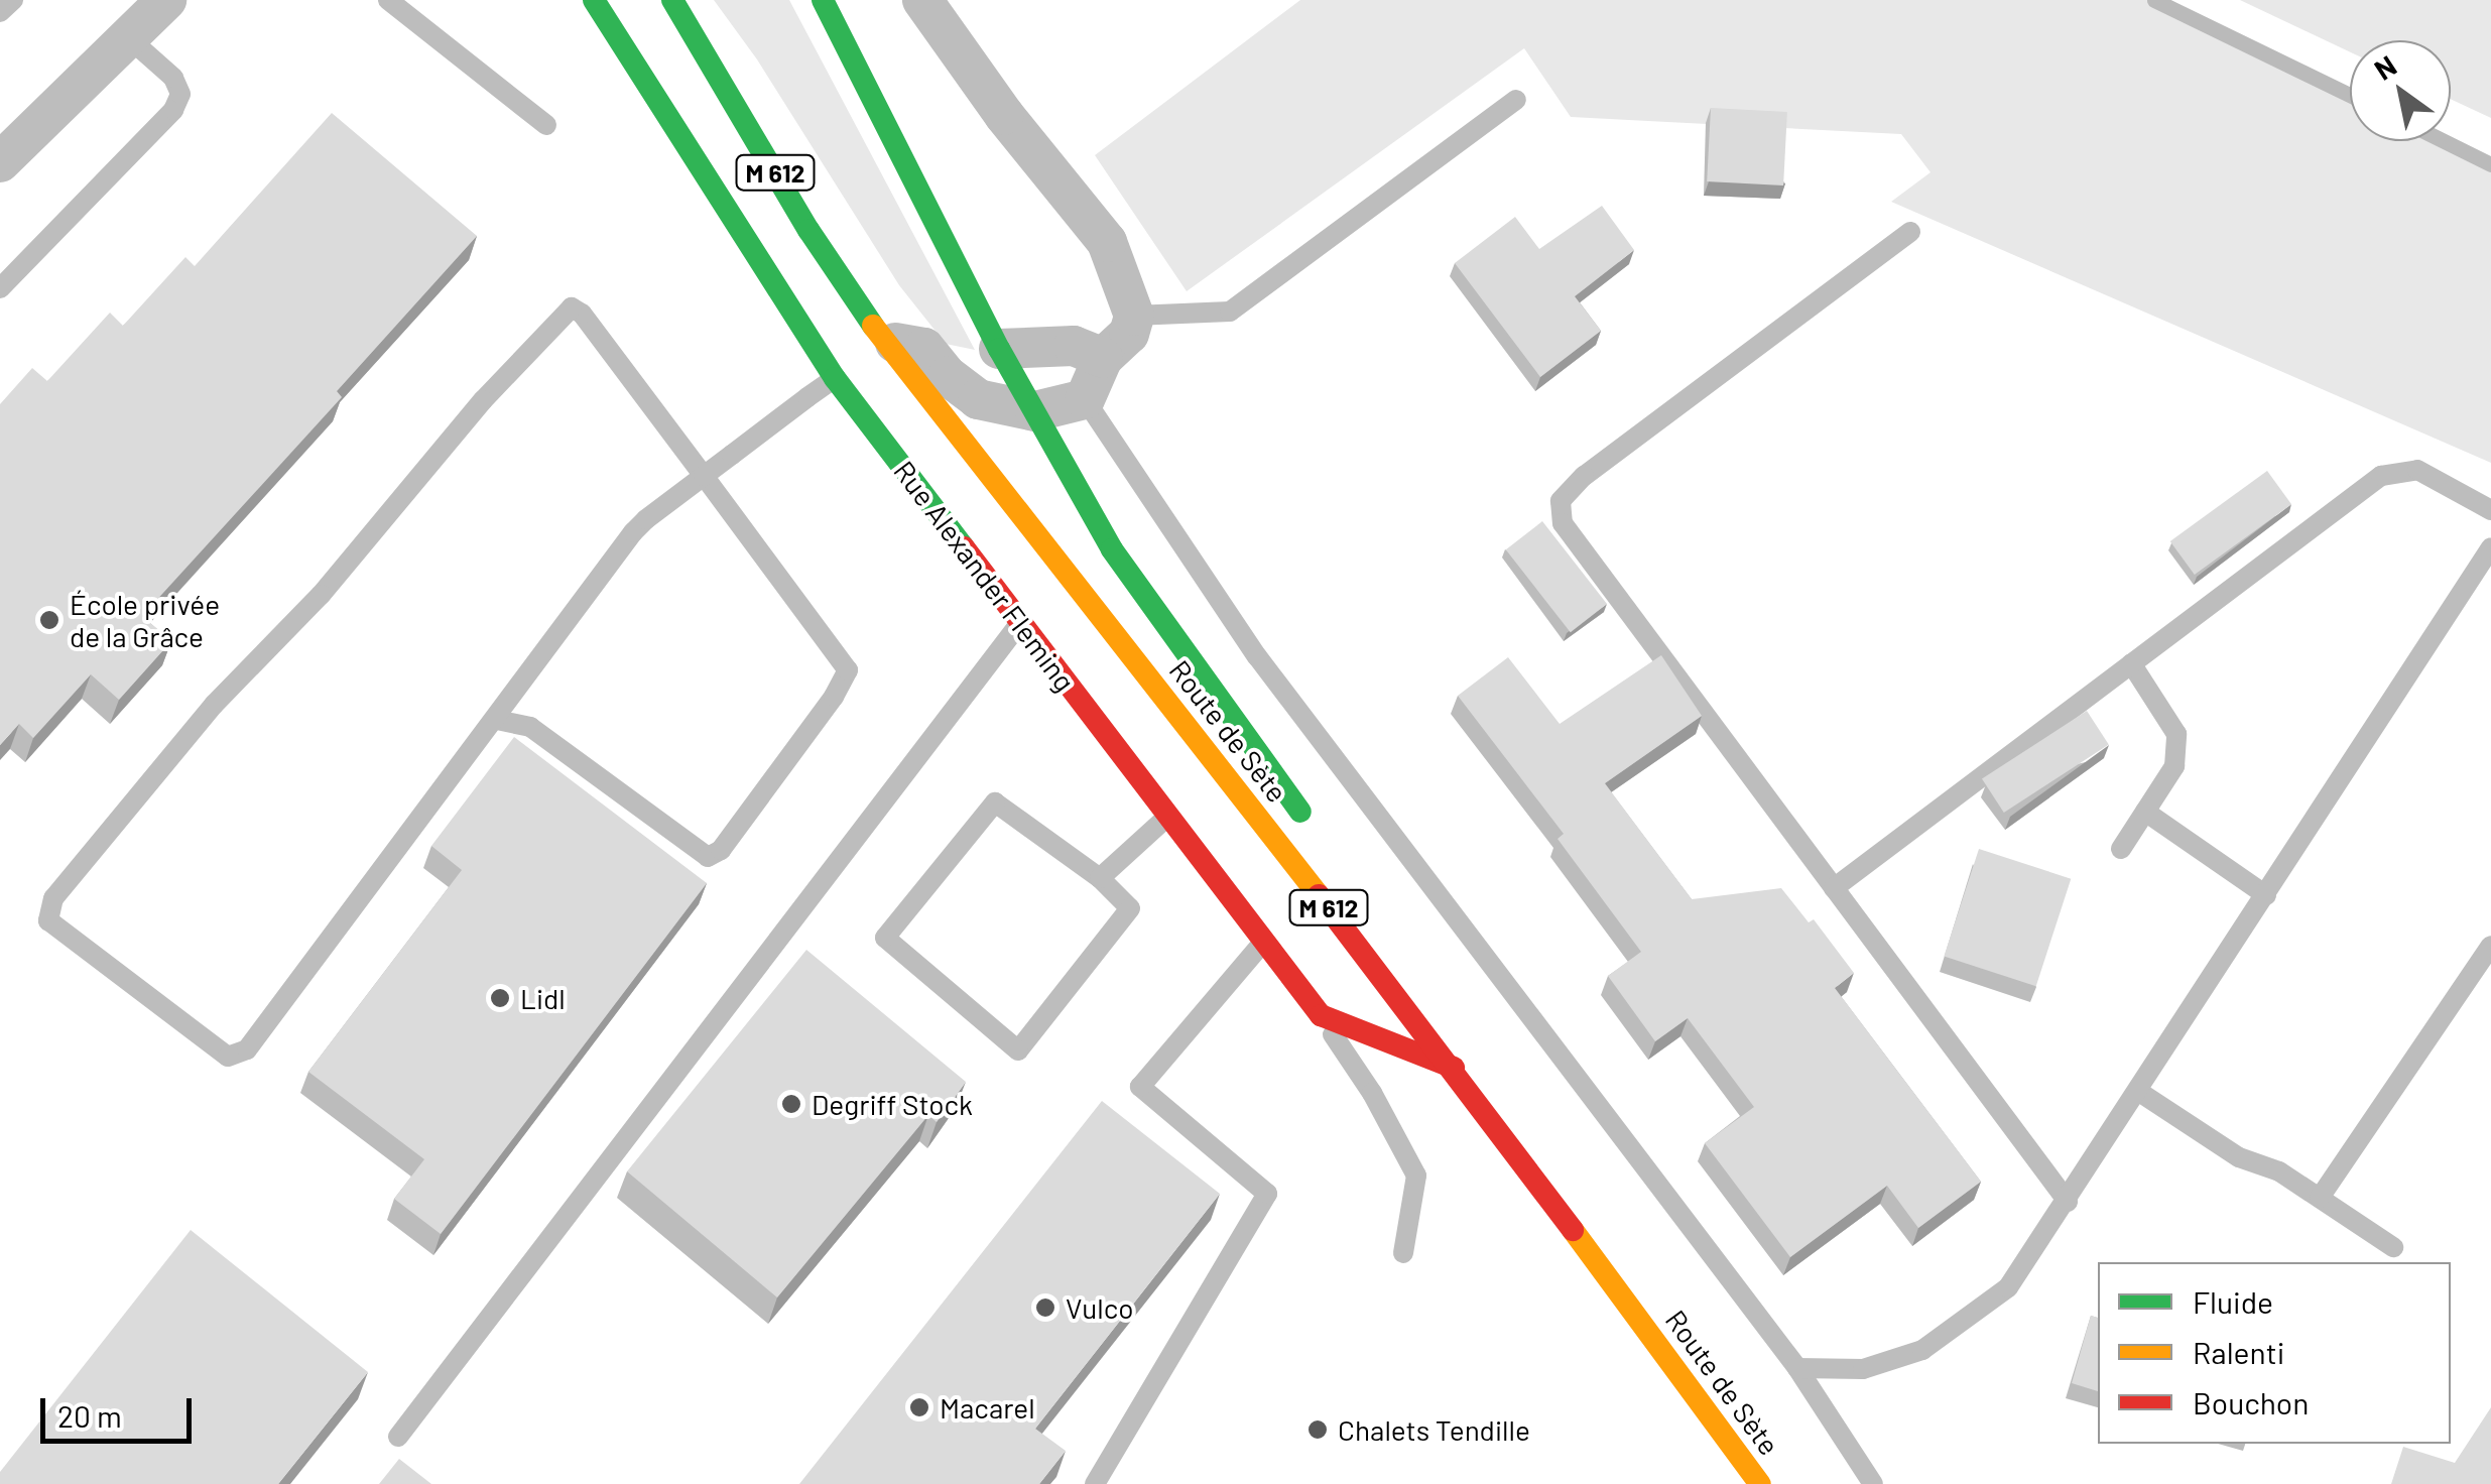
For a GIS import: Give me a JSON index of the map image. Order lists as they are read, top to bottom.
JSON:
{
  "streets": {
    "main road": ["M 612", "Rue Alexander Fleming", "Route de Sète"]
  },
  "places": [
    "École privée de la Grâce",
    "Lidl",
    "Degriff Stock",
    "Vulco",
    "Macarel",
    "Chalets Tendille"
  ],
  "legend": ["Fluide", "Ralenti", "Bouchon"],
  "scale_bar": "20 m",
  "north": "top left"
}
